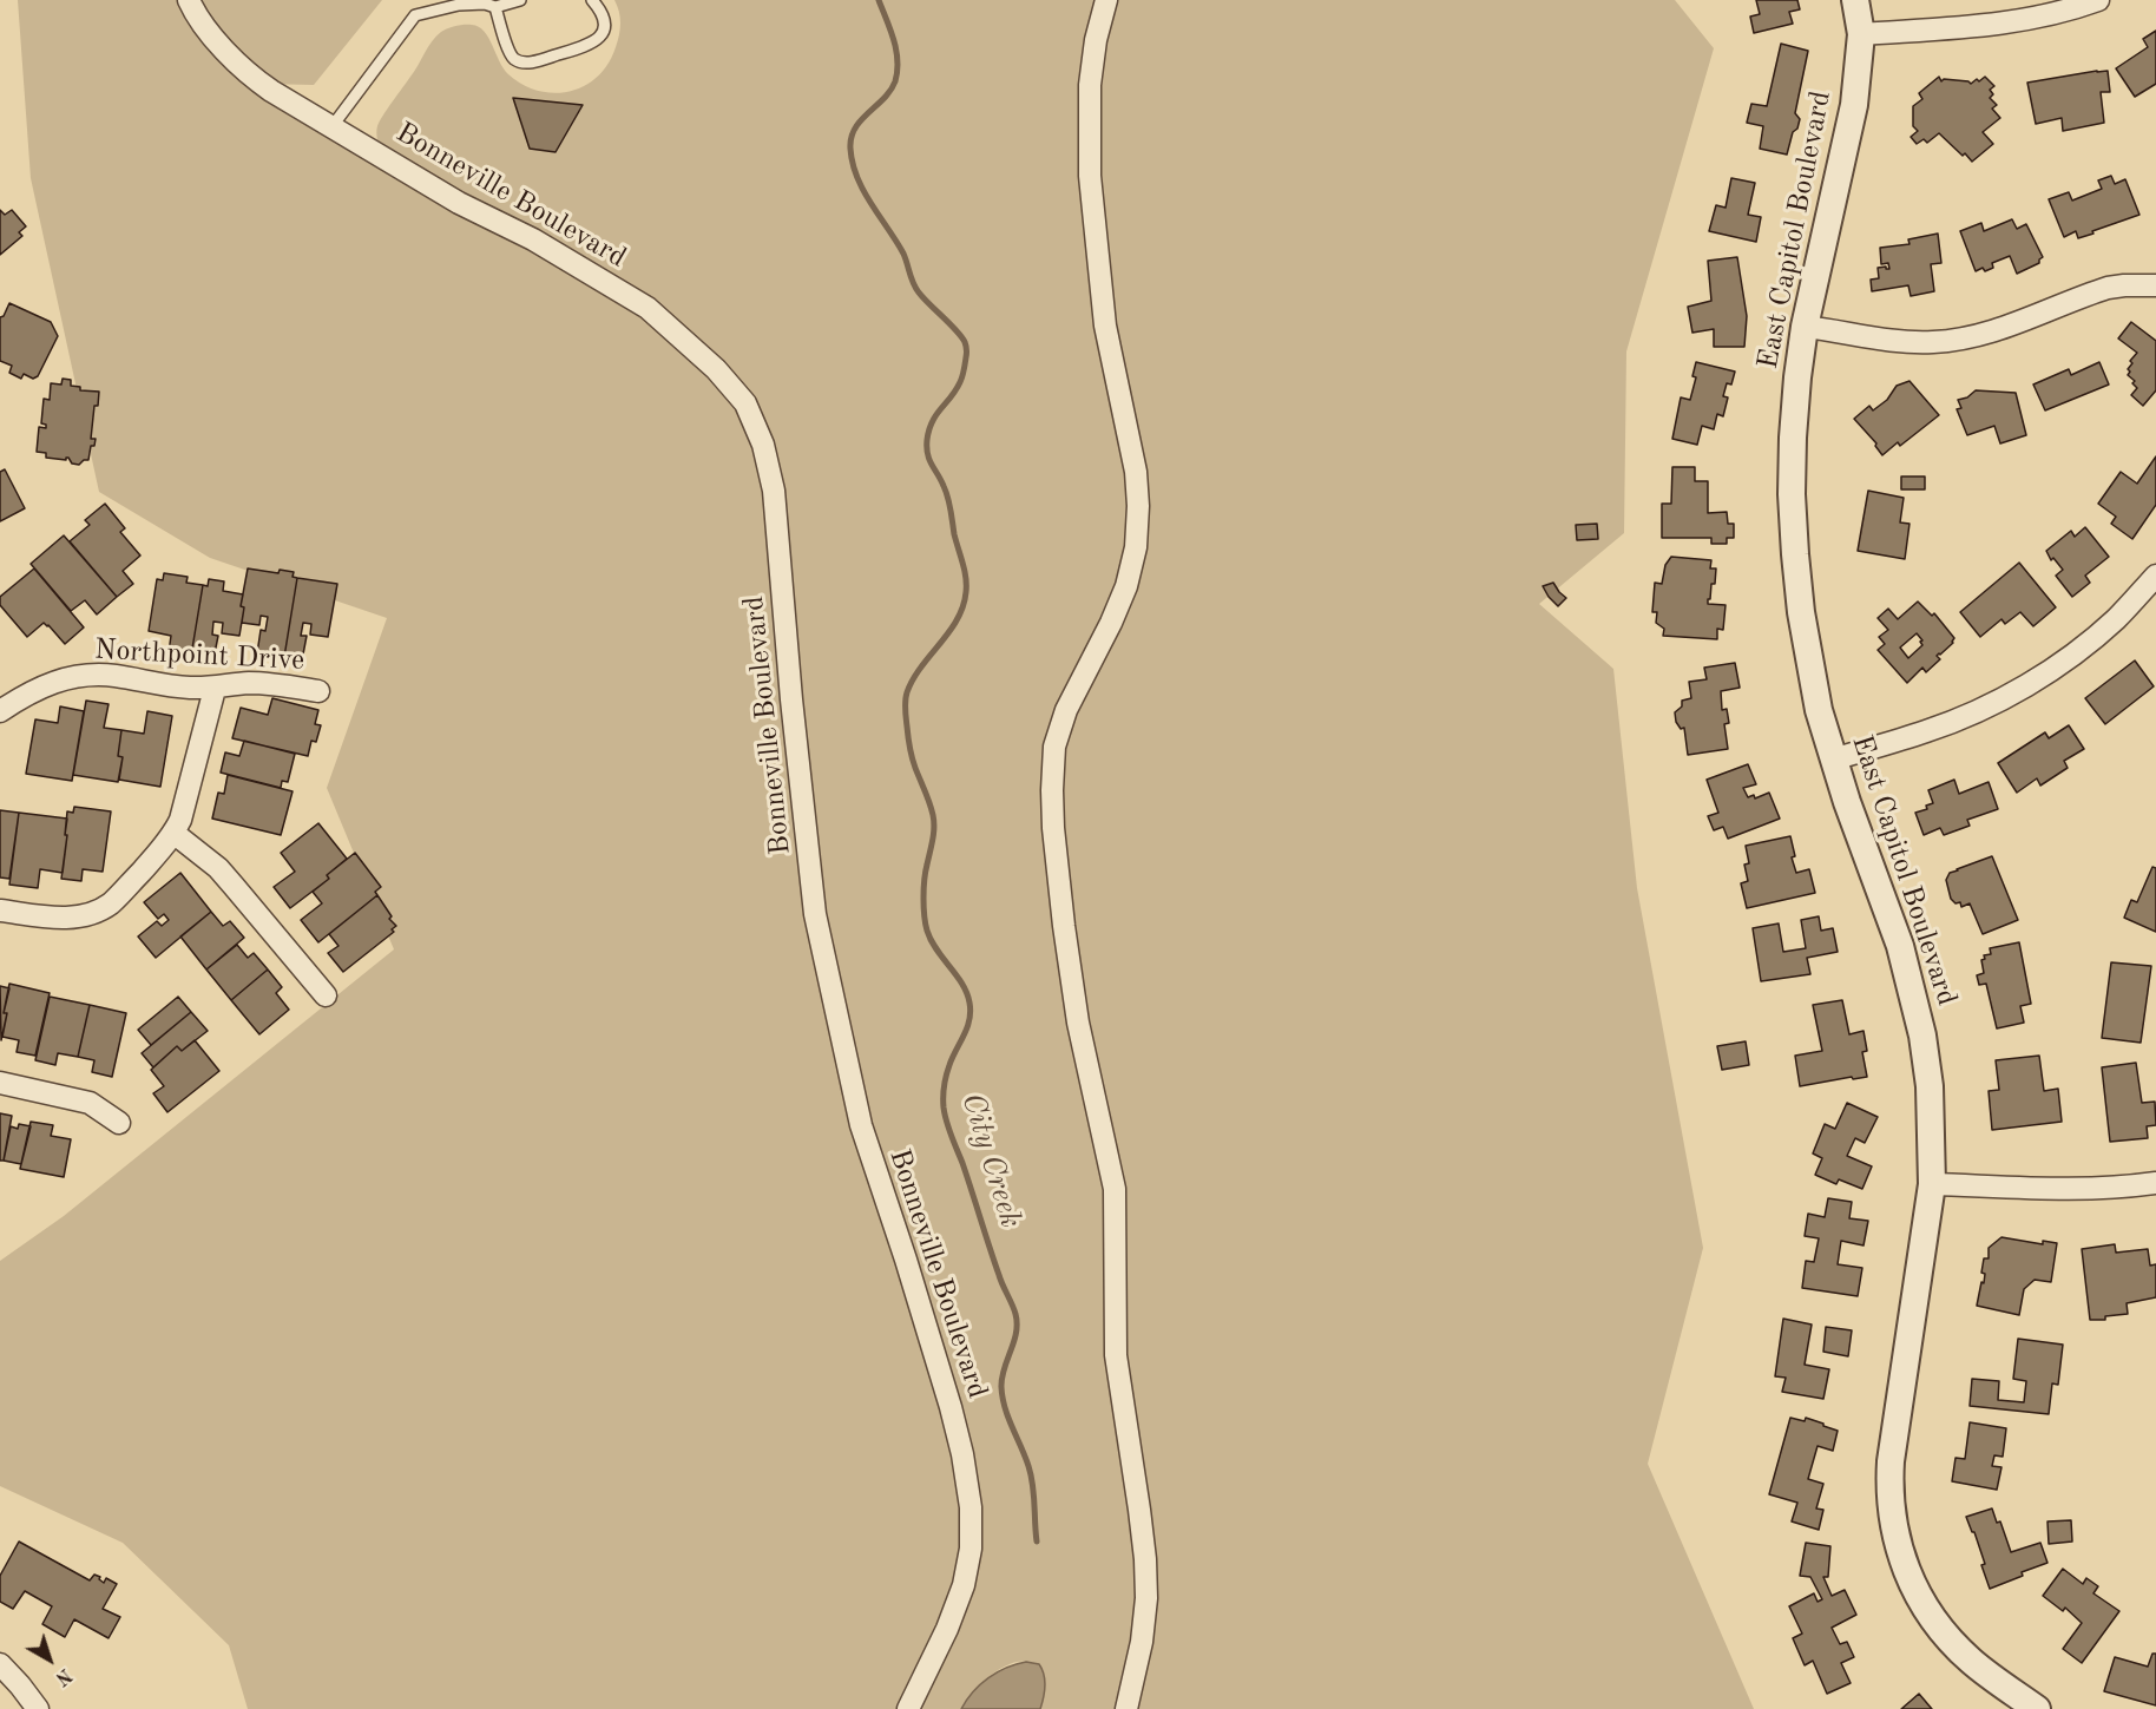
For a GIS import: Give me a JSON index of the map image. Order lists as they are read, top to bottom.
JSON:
{
  "streets": {
    "street": ["Bonneville Boulevard", "East Capitol Boulevard", "Northpoint Drive"]
  },
  "water": ["City Creek"],
  "north": "bottom right"
}
